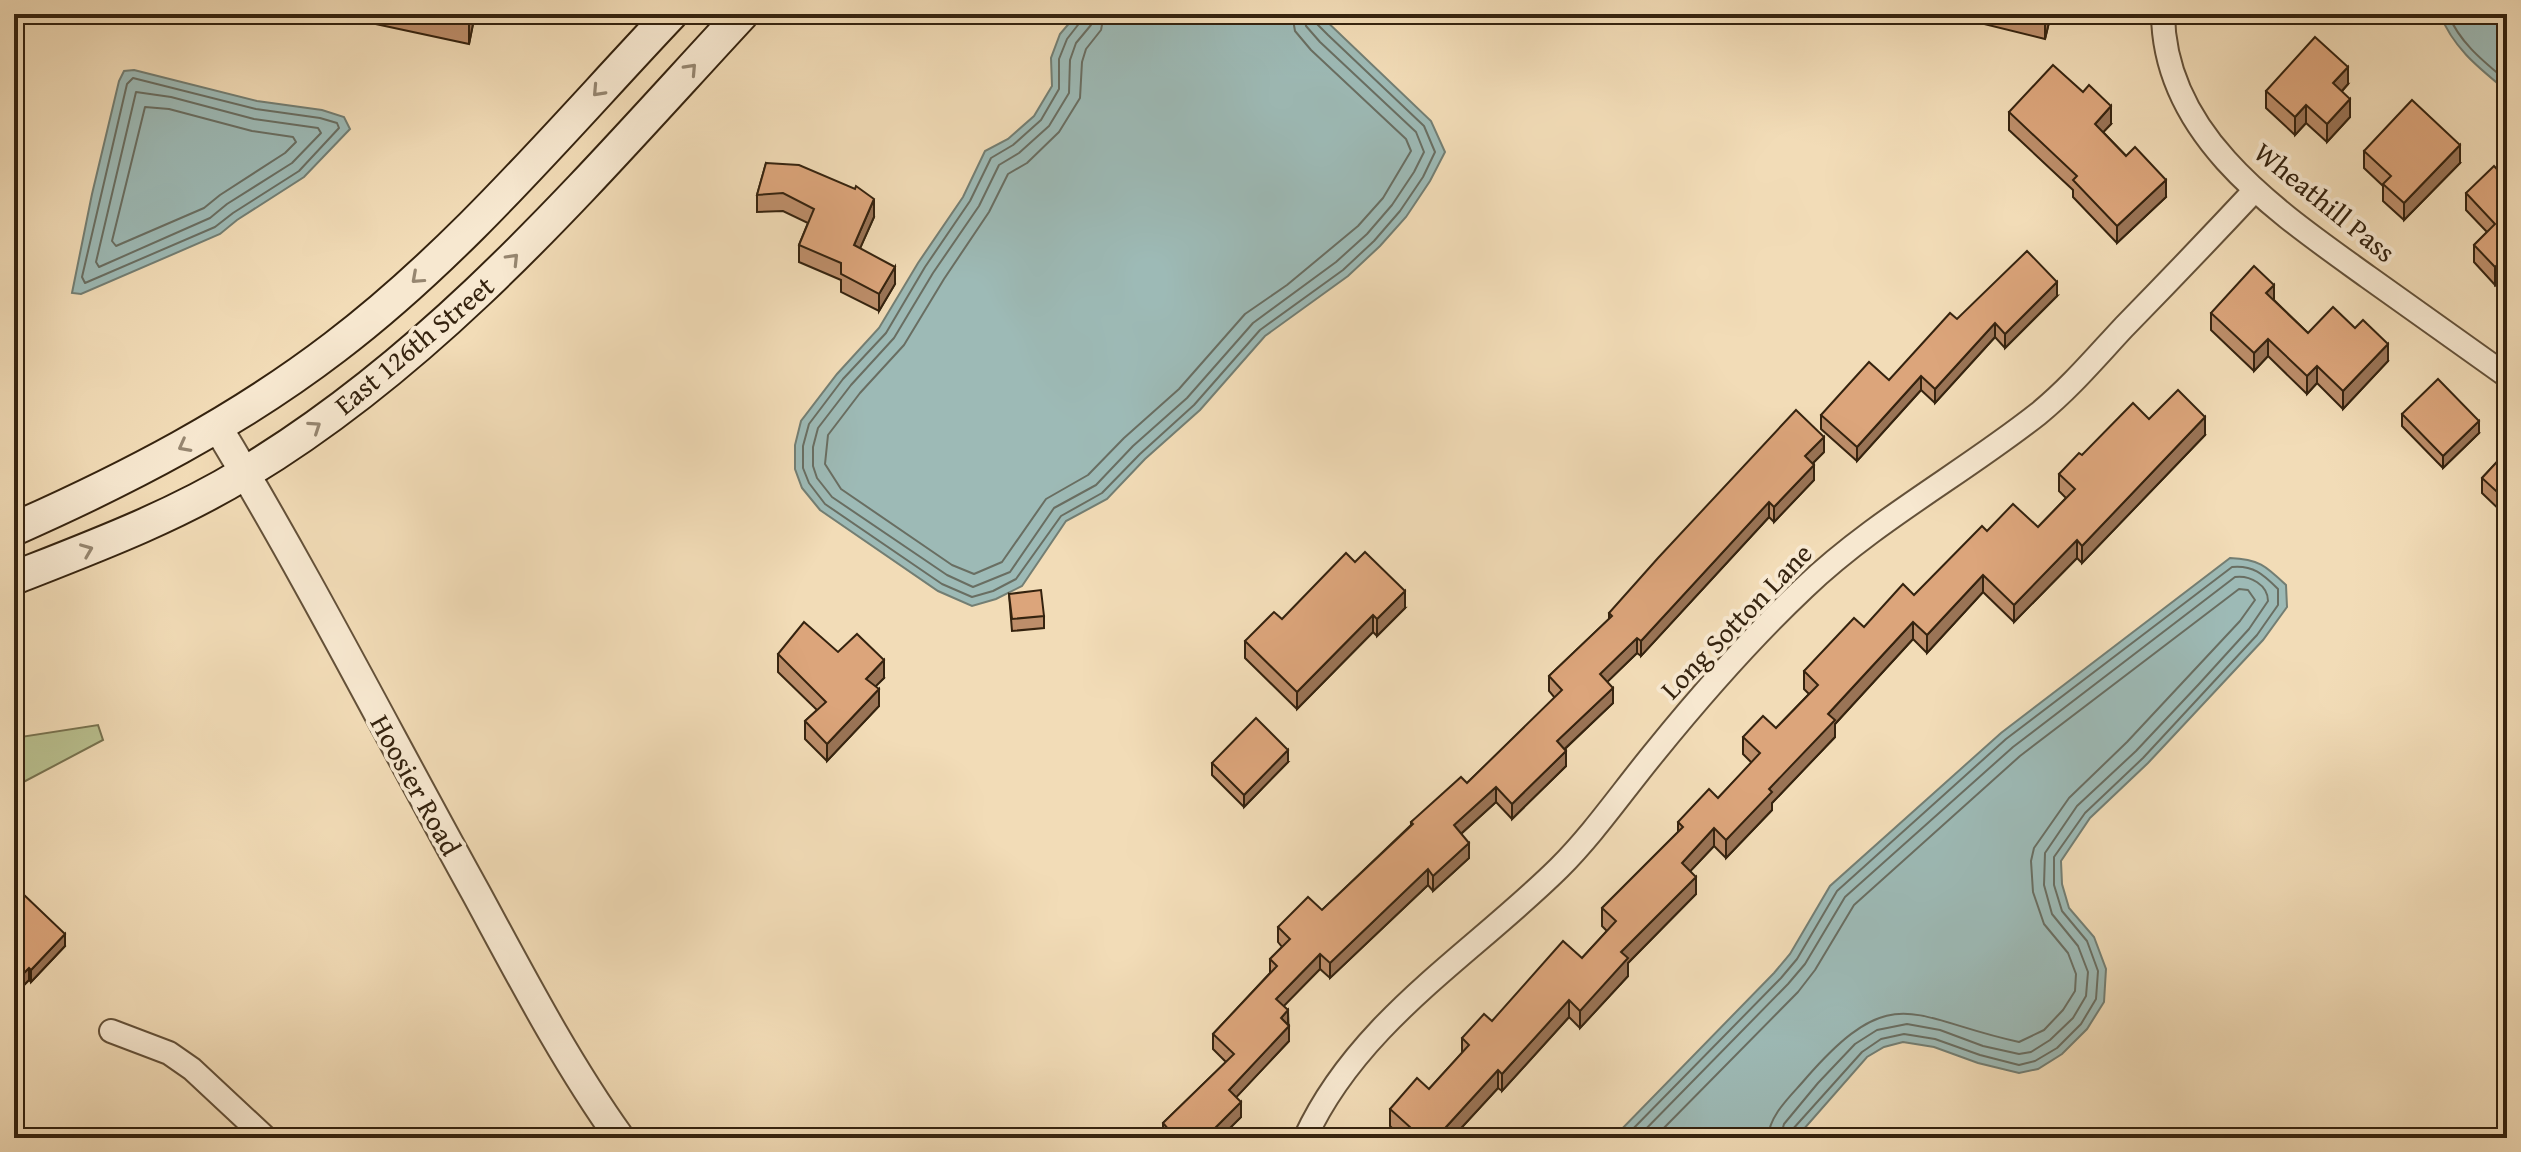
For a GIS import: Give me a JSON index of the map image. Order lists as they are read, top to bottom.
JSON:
{
  "streets": {
    "main road": ["East 126th Street"],
    "street": ["Wheathill Pass", "Long Sotton Lane", "Hoosier Road"]
  },
  "crossings": [
    ["Wheathill Pass", "Long Sotton Lane"],
    ["East 126th Street", "Hoosier Road"]
  ]
}
